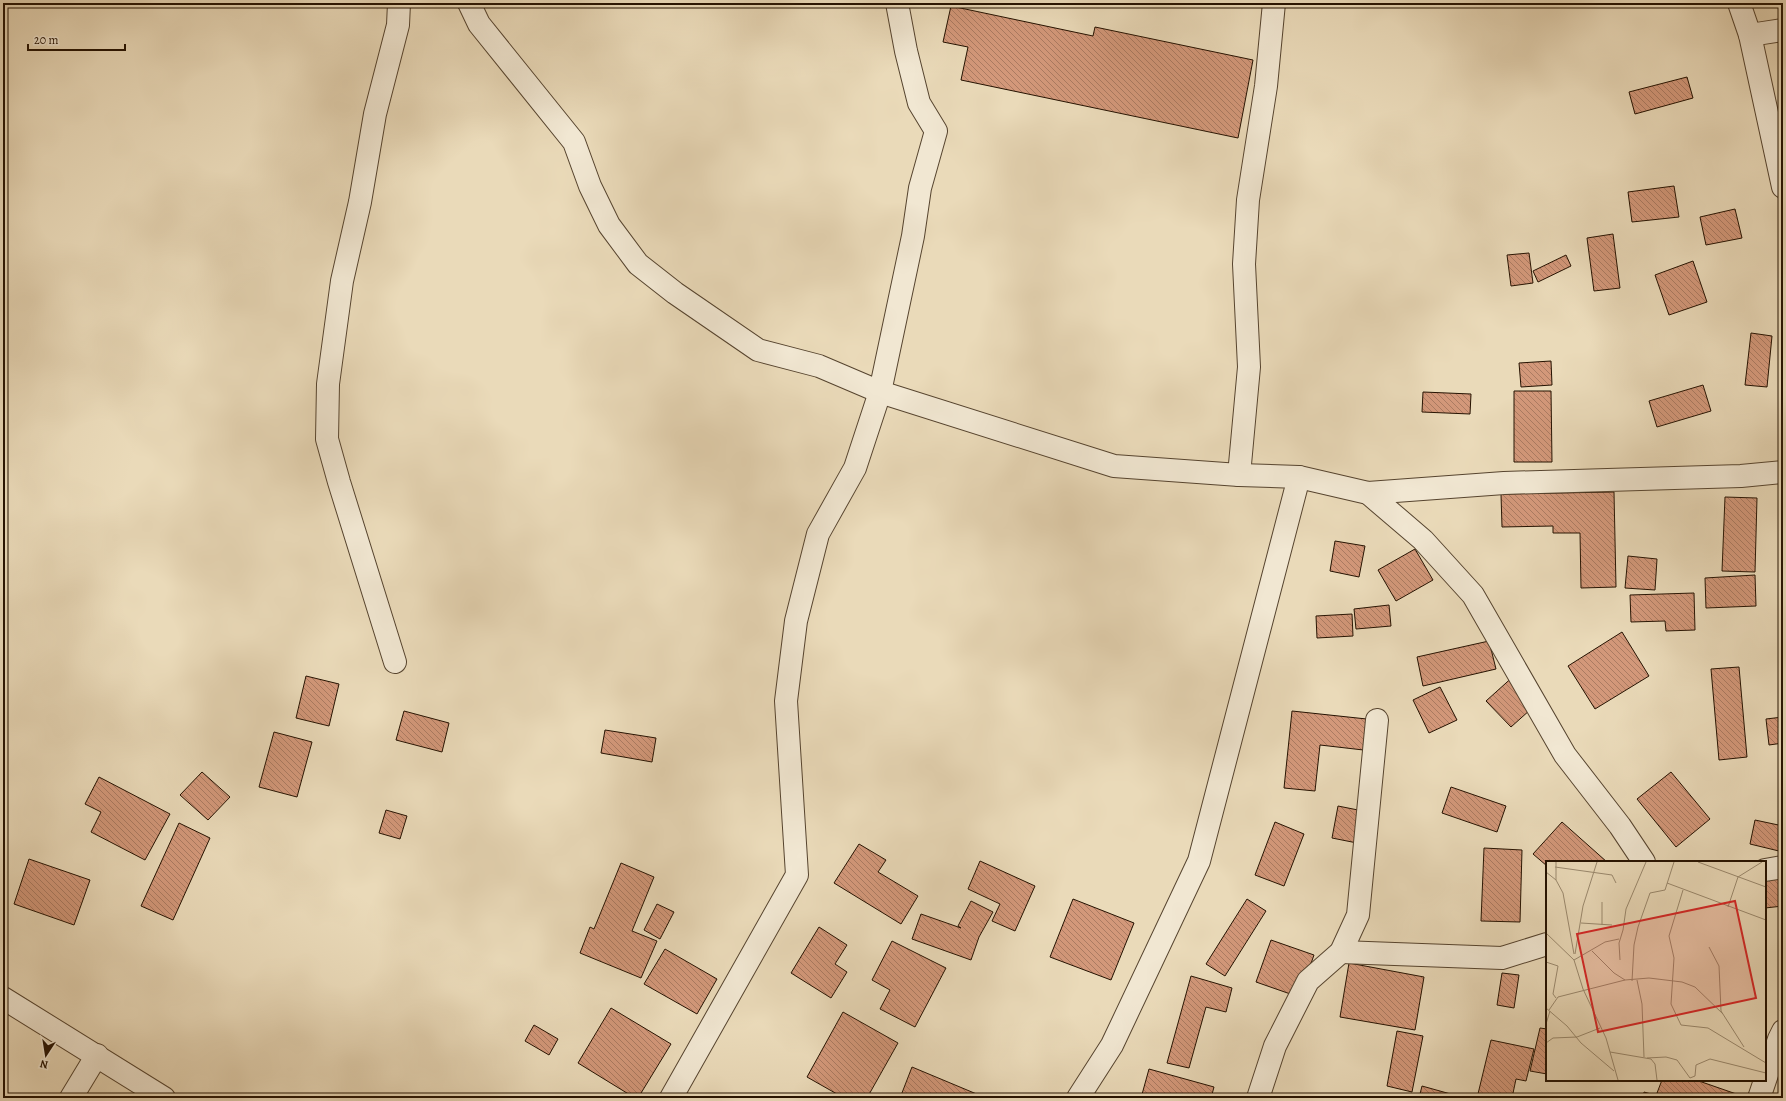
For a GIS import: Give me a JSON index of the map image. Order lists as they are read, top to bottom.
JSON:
{
  "scale_bar": "20 m",
  "north": "bottom"
}
